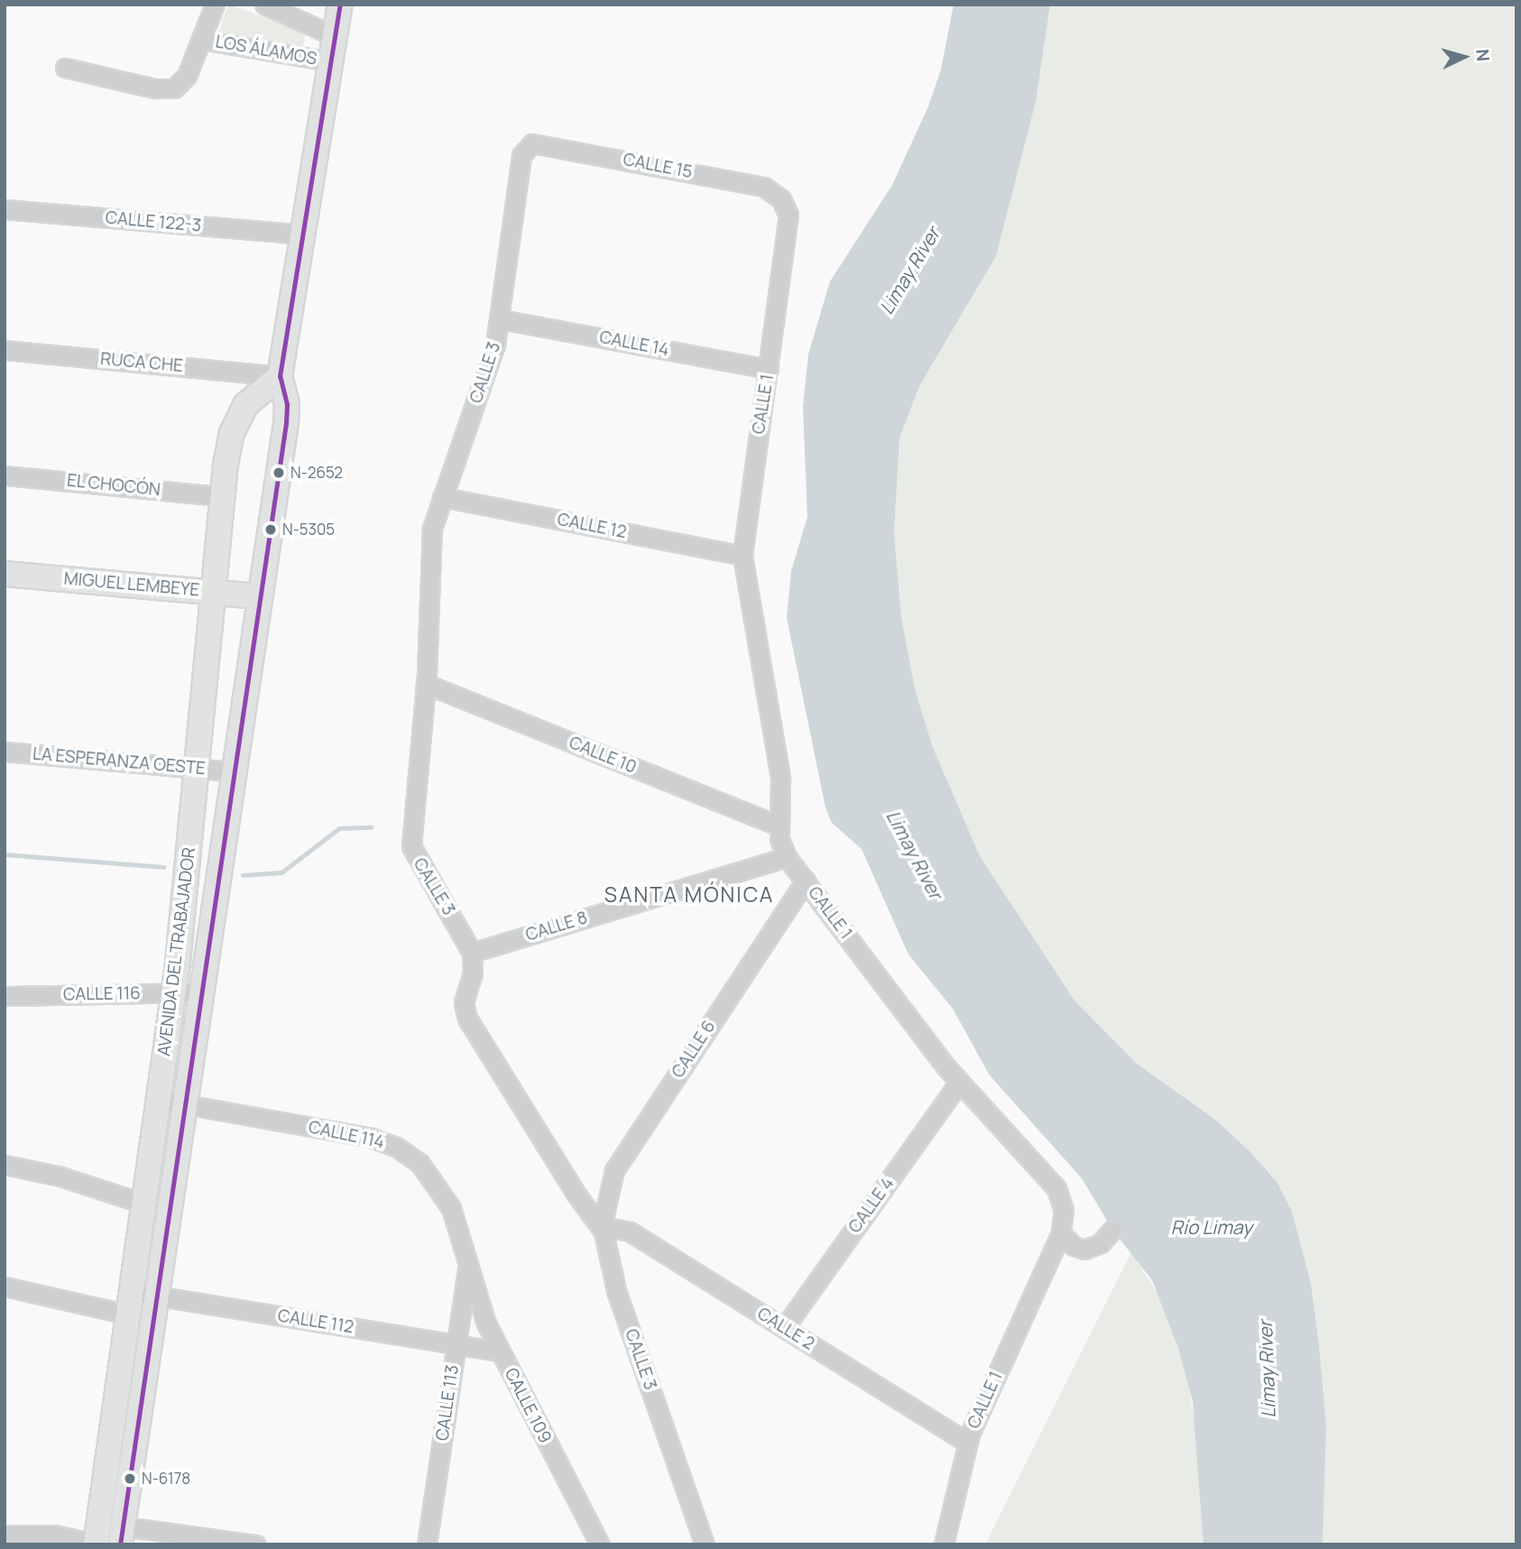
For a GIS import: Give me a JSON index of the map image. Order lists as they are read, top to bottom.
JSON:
{
  "streets": {
    "street": [
      "LOS ÁLAMOS",
      "CALLE 15",
      "CALLE 122-3",
      "CALLE 14",
      "RUCA CHE",
      "CALLE 3",
      "CALLE 1",
      "EL CHOCÓN",
      "CALLE 12",
      "MIGUEL LEMBEYE",
      "CALLE 10",
      "LA ESPERANZA OESTE",
      "CALLE 8",
      "AVENIDA DEL TRABAJADOR",
      "CALLE 116",
      "CALLE 6",
      "CALLE 114",
      "CALLE 4",
      "CALLE 112",
      "CALLE 2",
      "CALLE 113",
      "CALLE 109"
    ]
  },
  "crossings": [
    ["LOS ÁLAMOS", "AVENIDA DEL TRABAJADOR"],
    ["CALLE 15", "CALLE 3"],
    ["CALLE 15", "CALLE 1"],
    ["CALLE 122-3", "AVENIDA DEL TRABAJADOR"],
    ["CALLE 14", "CALLE 3"],
    ["CALLE 14", "CALLE 1"],
    ["RUCA CHE", "AVENIDA DEL TRABAJADOR"],
    ["CALLE 3", "CALLE 12"],
    ["CALLE 3", "CALLE 10"],
    ["CALLE 3", "CALLE 8"],
    ["CALLE 3", "CALLE 6"],
    ["CALLE 3", "CALLE 2"],
    ["CALLE 1", "CALLE 12"],
    ["CALLE 1", "CALLE 10"],
    ["CALLE 1", "CALLE 8"],
    ["CALLE 1", "CALLE 6"],
    ["CALLE 1", "CALLE 4"],
    ["CALLE 1", "CALLE 2"],
    ["EL CHOCÓN", "AVENIDA DEL TRABAJADOR"],
    ["MIGUEL LEMBEYE", "AVENIDA DEL TRABAJADOR"],
    ["LA ESPERANZA OESTE", "AVENIDA DEL TRABAJADOR"],
    ["AVENIDA DEL TRABAJADOR", "CALLE 116"],
    ["AVENIDA DEL TRABAJADOR", "CALLE 114"],
    ["AVENIDA DEL TRABAJADOR", "CALLE 112"],
    ["CALLE 6", "CALLE 2"],
    ["CALLE 114", "CALLE 113"],
    ["CALLE 114", "CALLE 109"],
    ["CALLE 4", "CALLE 2"],
    ["CALLE 112", "CALLE 113"],
    ["CALLE 112", "CALLE 109"],
    ["CALLE 113", "CALLE 109"]
  ],
  "districts": ["SANTA MÓNICA"],
  "water": ["Limay River", "Río Limay"],
  "places": ["N-2652", "N-5305", "N-6178"],
  "north": "right"
}
